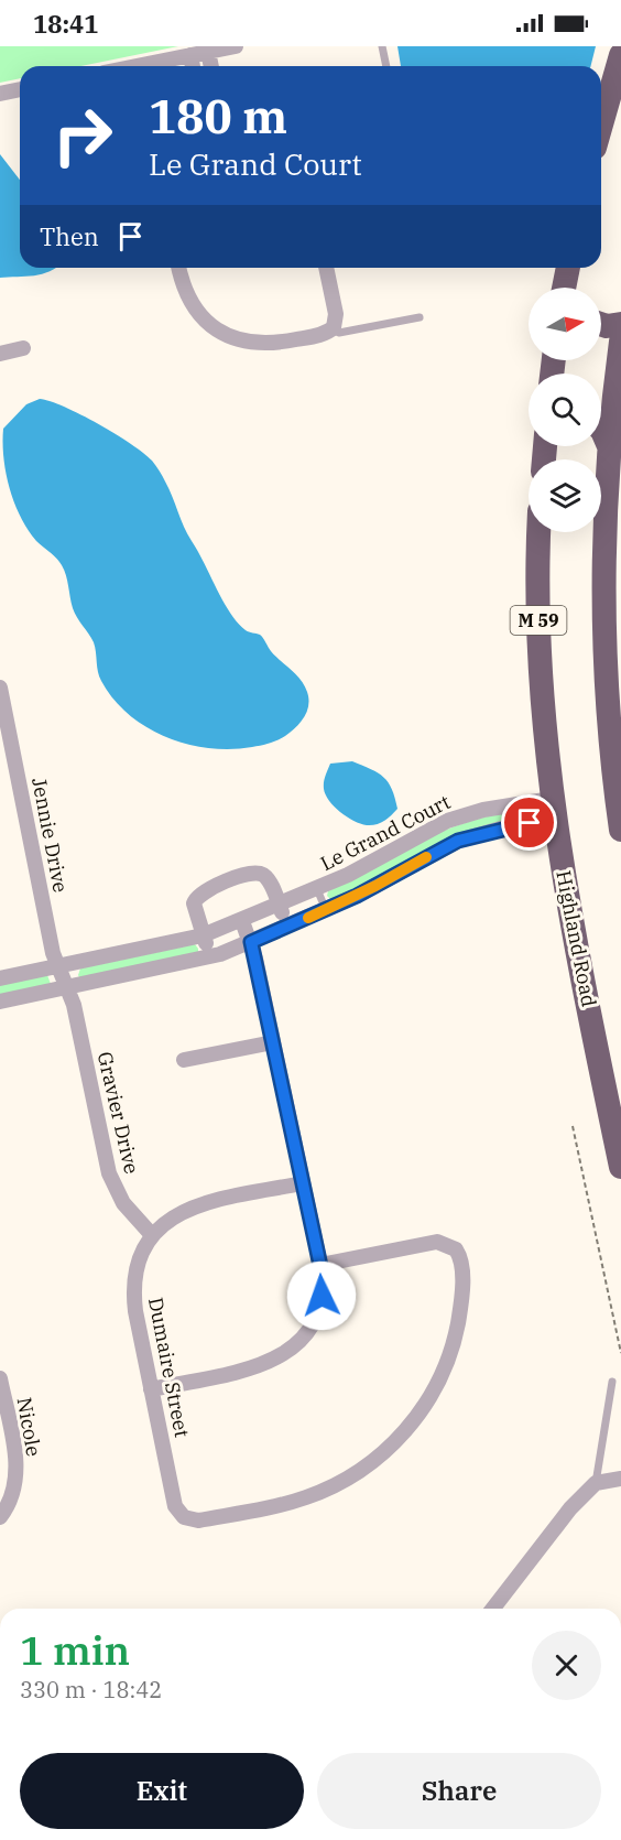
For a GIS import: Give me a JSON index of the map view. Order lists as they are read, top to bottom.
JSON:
{
  "streets": {
    "highway": ["M 59", "Highland Road"],
    "street": [
      "Le Grand Court",
      "Jennie Drive",
      "Gravier Drive",
      "Dumaire Street",
      "Nicole"
    ]
  },
  "crossings": [
    ["Le Grand Court", "Jennie Drive"],
    ["Le Grand Court", "Highland Road"],
    ["Le Grand Court", "Gravier Drive"],
    ["Jennie Drive", "Gravier Drive"],
    ["Gravier Drive", "Dumaire Street"]
  ],
  "north": "right",
  "page": {
    "status": "18:41",
    "turn": ["180 m", "Le Grand Court"],
    "then": "Then",
    "heading": ["1 min", "330 m · 18:42"],
    "buttons": ["Exit", "Share"]
  }
}
